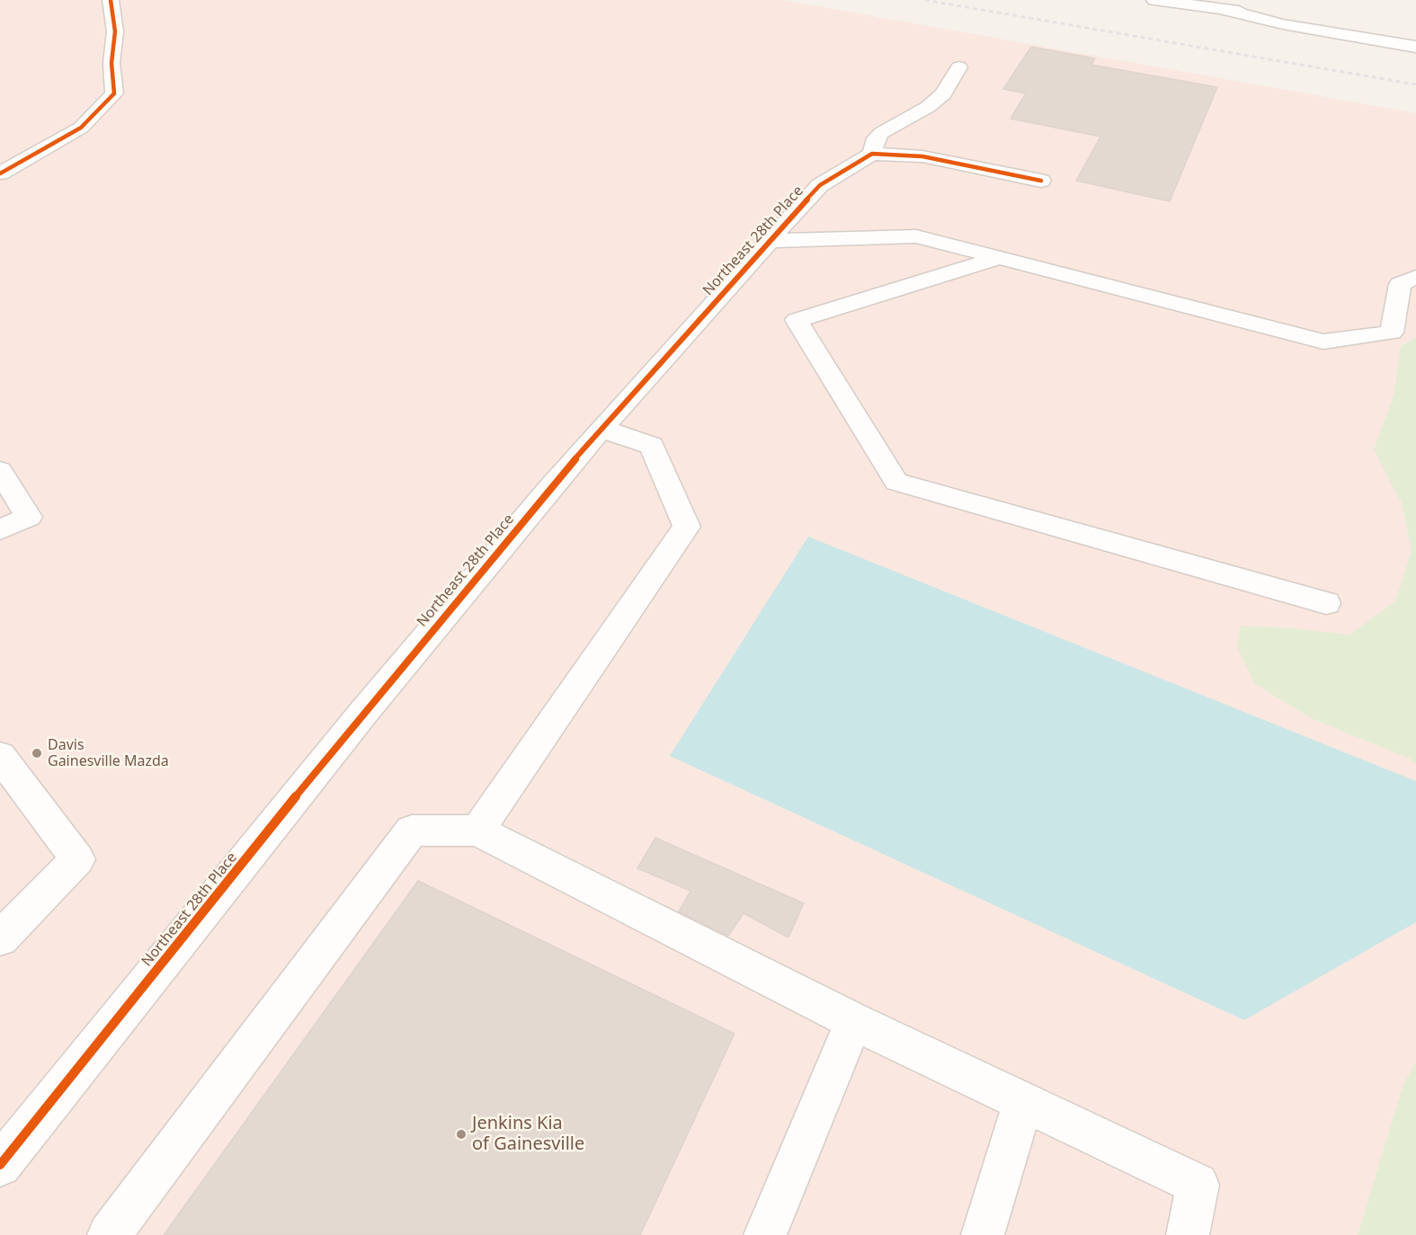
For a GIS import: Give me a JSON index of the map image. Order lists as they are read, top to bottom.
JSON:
{
  "streets": {
    "street": ["Northeast 28th Place"]
  },
  "places": ["Davis Gainesville Mazda", "Jenkins Kia of Gainesville"]
}
